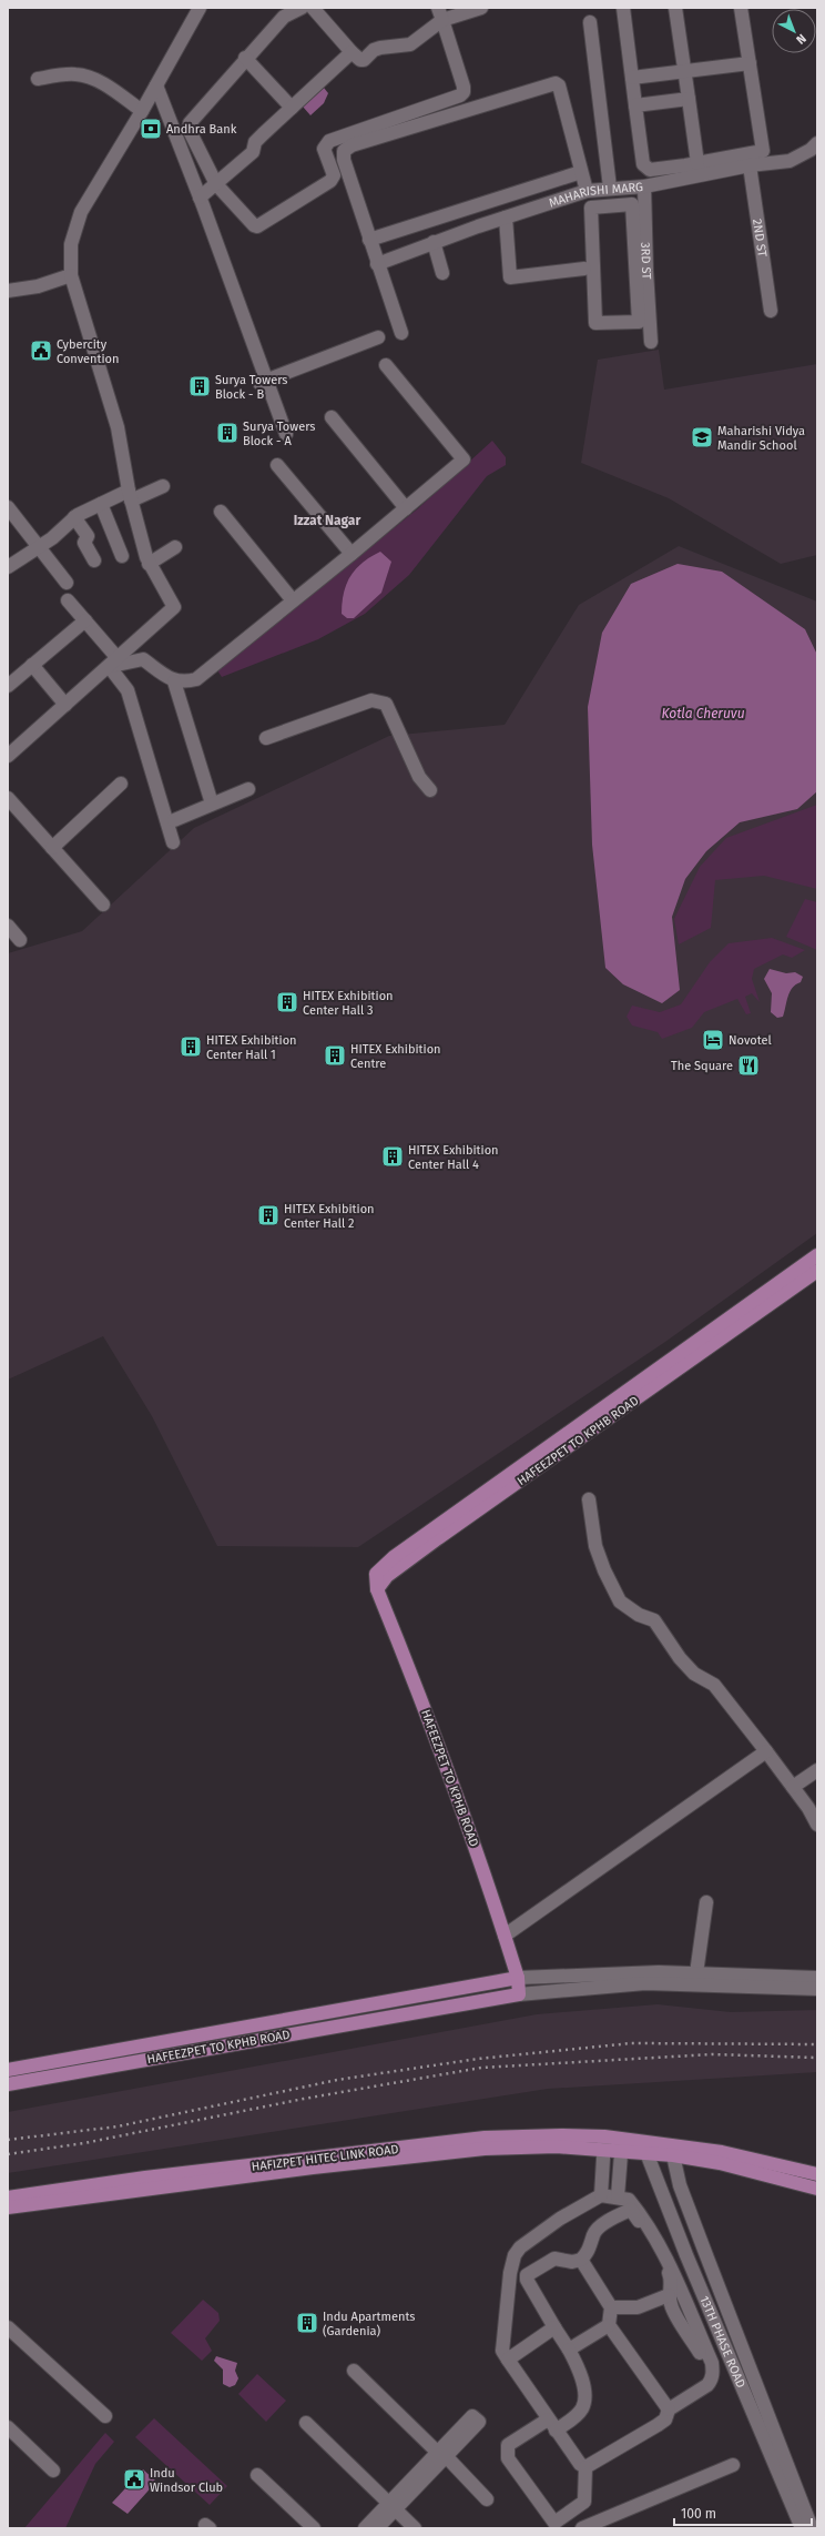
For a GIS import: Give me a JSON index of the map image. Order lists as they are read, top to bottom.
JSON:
{
  "streets": {
    "main road": ["HAFEEZPET TO KPHB ROAD", "HAFIZPET HITEC LINK ROAD"],
    "street": [
      "MAHARISHI MARG",
      "2ND ST",
      "3RD ST",
      "13TH PHASE ROAD"
    ]
  },
  "crossings": [
    ["MAHARISHI MARG", "2ND ST"],
    ["MAHARISHI MARG", "3RD ST"],
    ["HAFIZPET HITEC LINK ROAD", "13TH PHASE ROAD"]
  ],
  "districts": ["Izzat Nagar"],
  "water": ["Kotla Cheruvu"],
  "places": {
    "bank": ["Andhra Bank"],
    "public building": ["Cybercity Convention", "Indu Windsor Club"],
    "building": [
      "Surya Towers Block - B",
      "Surya Towers Block - A",
      "HITEX Exhibition Center Hall 3",
      "HITEX Exhibition Center Hall 1",
      "HITEX Exhibition Centre",
      "HITEX Exhibition Center Hall 4",
      "HITEX Exhibition Center Hall 2",
      "Indu Apartments (Gardenia)"
    ],
    "school or university": ["Maharishi Vidya Mandir School"],
    "hotel": ["Novotel"],
    "restaurant": ["The Square"]
  },
  "scale_bar": "100 m",
  "north": "bottom right"
}
